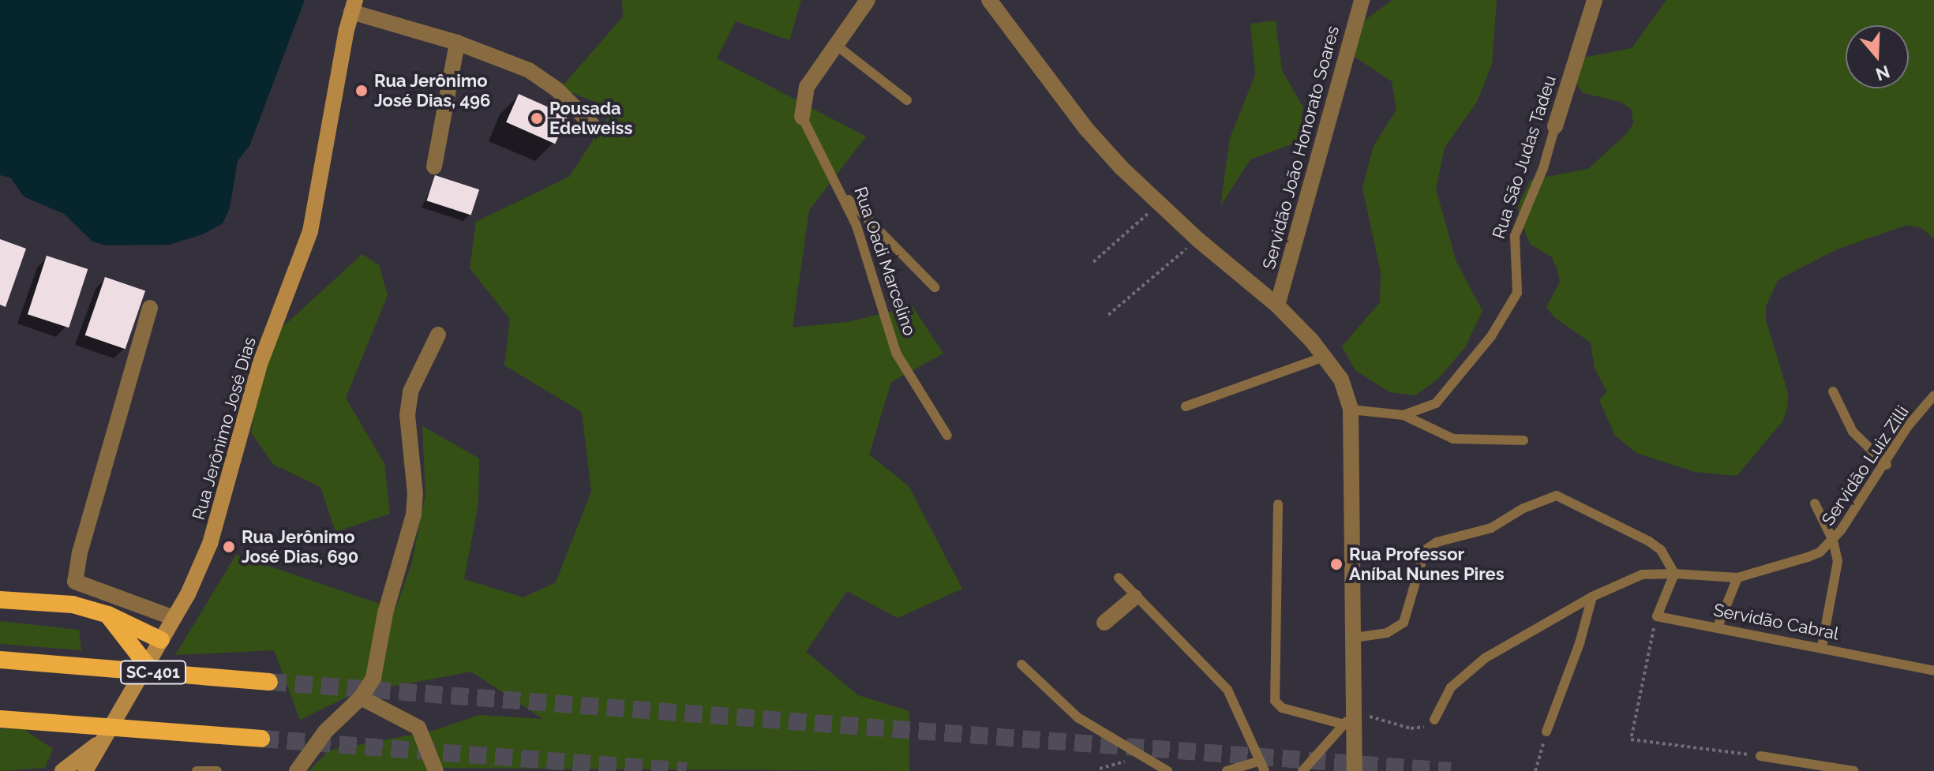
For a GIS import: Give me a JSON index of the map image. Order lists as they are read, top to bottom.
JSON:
{
  "streets": {
    "highway": ["SC-401"],
    "main road": ["Rua Jerônimo José Dias"],
    "street": ["Servidão João Honorato Soares", "Rua São Judas Tadeu", "Rua Oadi Marcelino"],
    "lane": ["Servidão Luiz Zilli", "Servidão Cabral"]
  },
  "places": [
    "Rua Jerônimo José Dias, 496",
    "Pousada Edelweiss",
    "Rua Jerônimo José Dias, 690",
    "Rua Professor Aníbal Nunes Pires"
  ],
  "north": "bottom"
}
